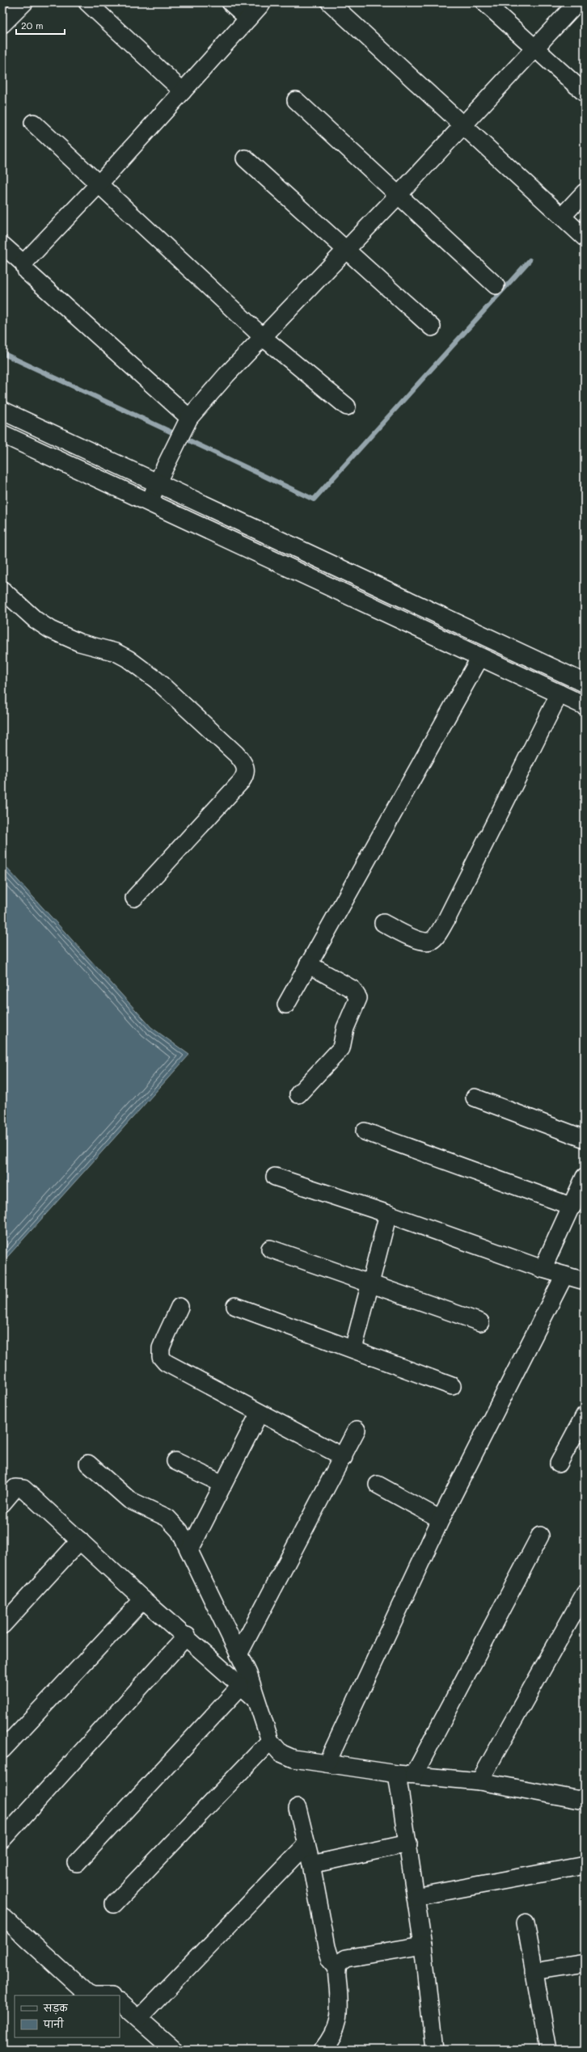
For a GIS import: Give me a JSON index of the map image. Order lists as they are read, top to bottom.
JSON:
{
  "legend": ["सड़क", "पानी"],
  "scale_bar": "20 m"
}
